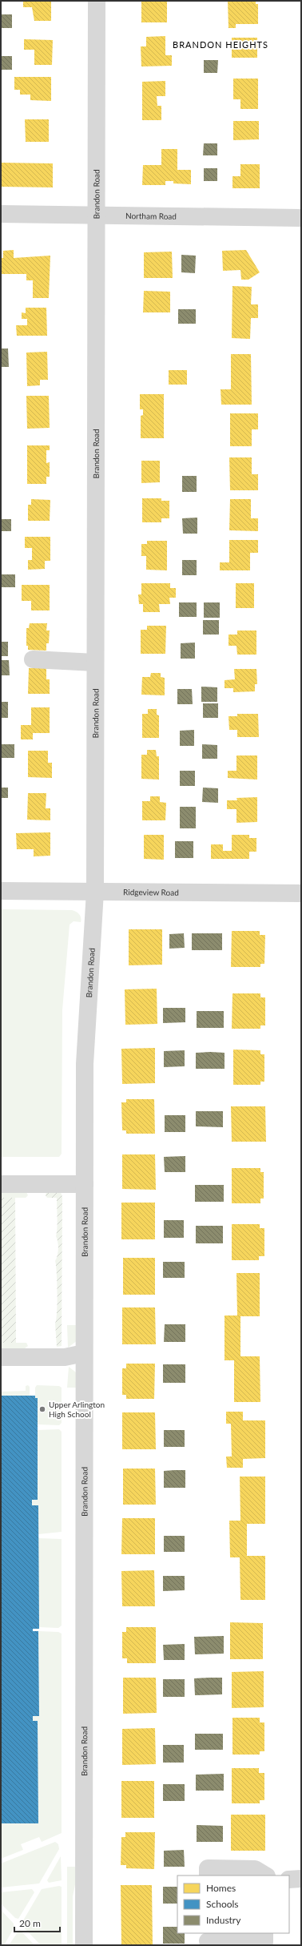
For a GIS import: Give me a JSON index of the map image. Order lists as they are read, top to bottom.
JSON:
{
  "streets": {
    "street": ["Brandon Road", "Northam Road", "Ridgeview Road"]
  },
  "crossings": [
    ["Brandon Road", "Northam Road"],
    ["Brandon Road", "Ridgeview Road"]
  ],
  "districts": ["BRANDON HEIGHTS"],
  "places": ["Upper Arlington High School"],
  "legend": ["Homes", "Schools", "Industry"],
  "scale_bar": "20 m"
}
